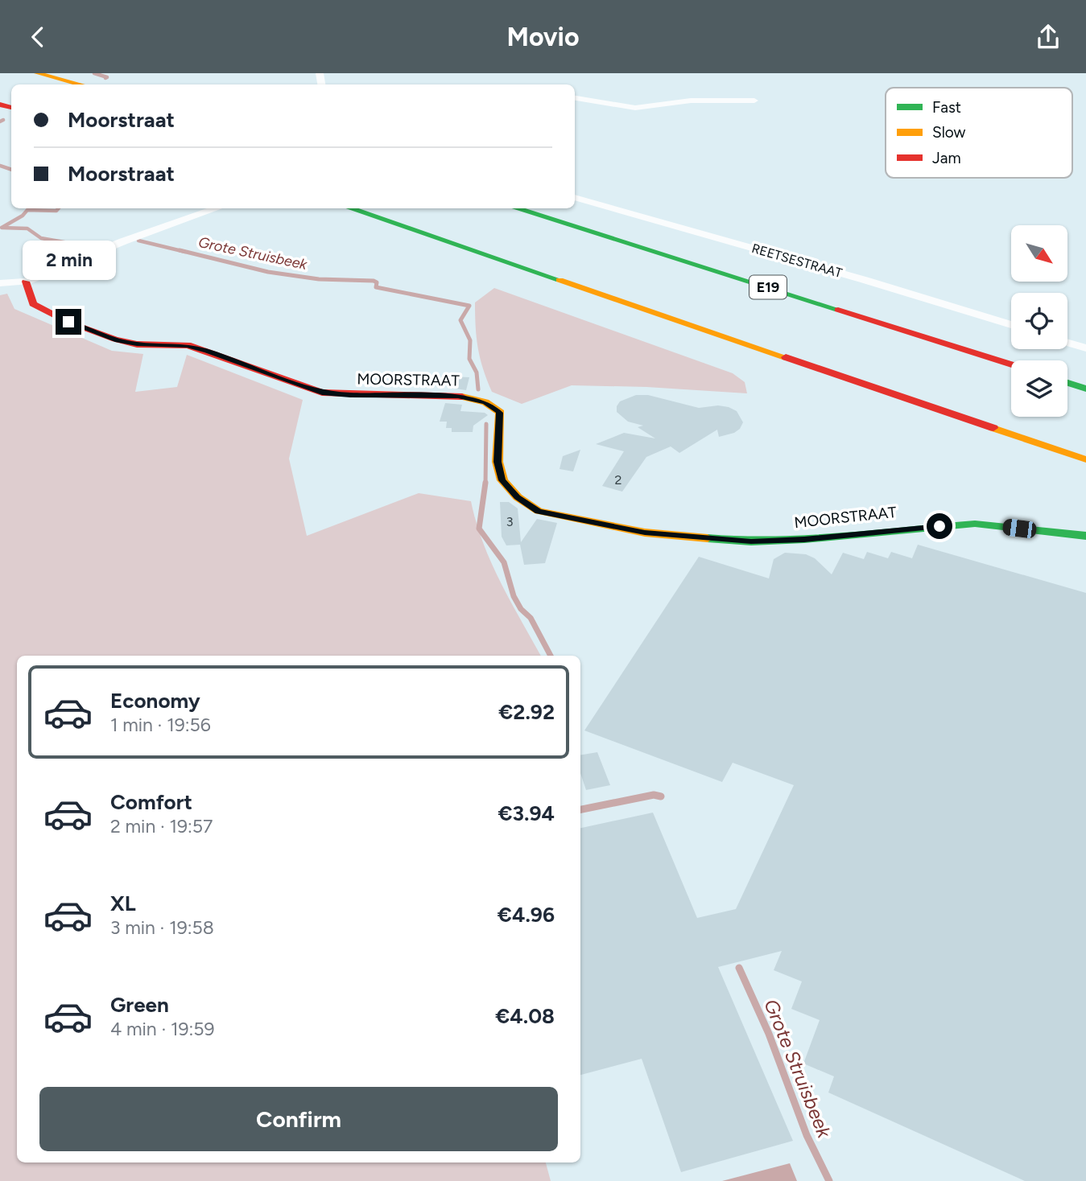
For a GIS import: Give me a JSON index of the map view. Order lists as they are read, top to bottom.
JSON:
{
  "streets": {
    "main road": ["E19", "MOORSTRAAT"],
    "street": ["REETSESTRAAT"]
  },
  "water": ["Grote Struisbeek"],
  "house_numbers": ["2", "3"],
  "legend": ["Fast", "Slow", "Jam"],
  "north": "bottom right",
  "page": {
    "header": "Movio",
    "banner": ["Moorstraat", "Moorstraat"],
    "bubble": "2 min",
    "list": [
      {
        "name": "Economy",
        "note": "1 min · 19:56",
        "value": "€2.92"
      },
      {
        "name": "Comfort",
        "note": "2 min · 19:57",
        "value": "€3.94"
      },
      {
        "name": "XL",
        "note": "3 min · 19:58",
        "value": "€4.96"
      },
      {
        "name": "Green",
        "note": "4 min · 19:59",
        "value": "€4.08"
      }
    ],
    "buttons": "Confirm"
  }
}
